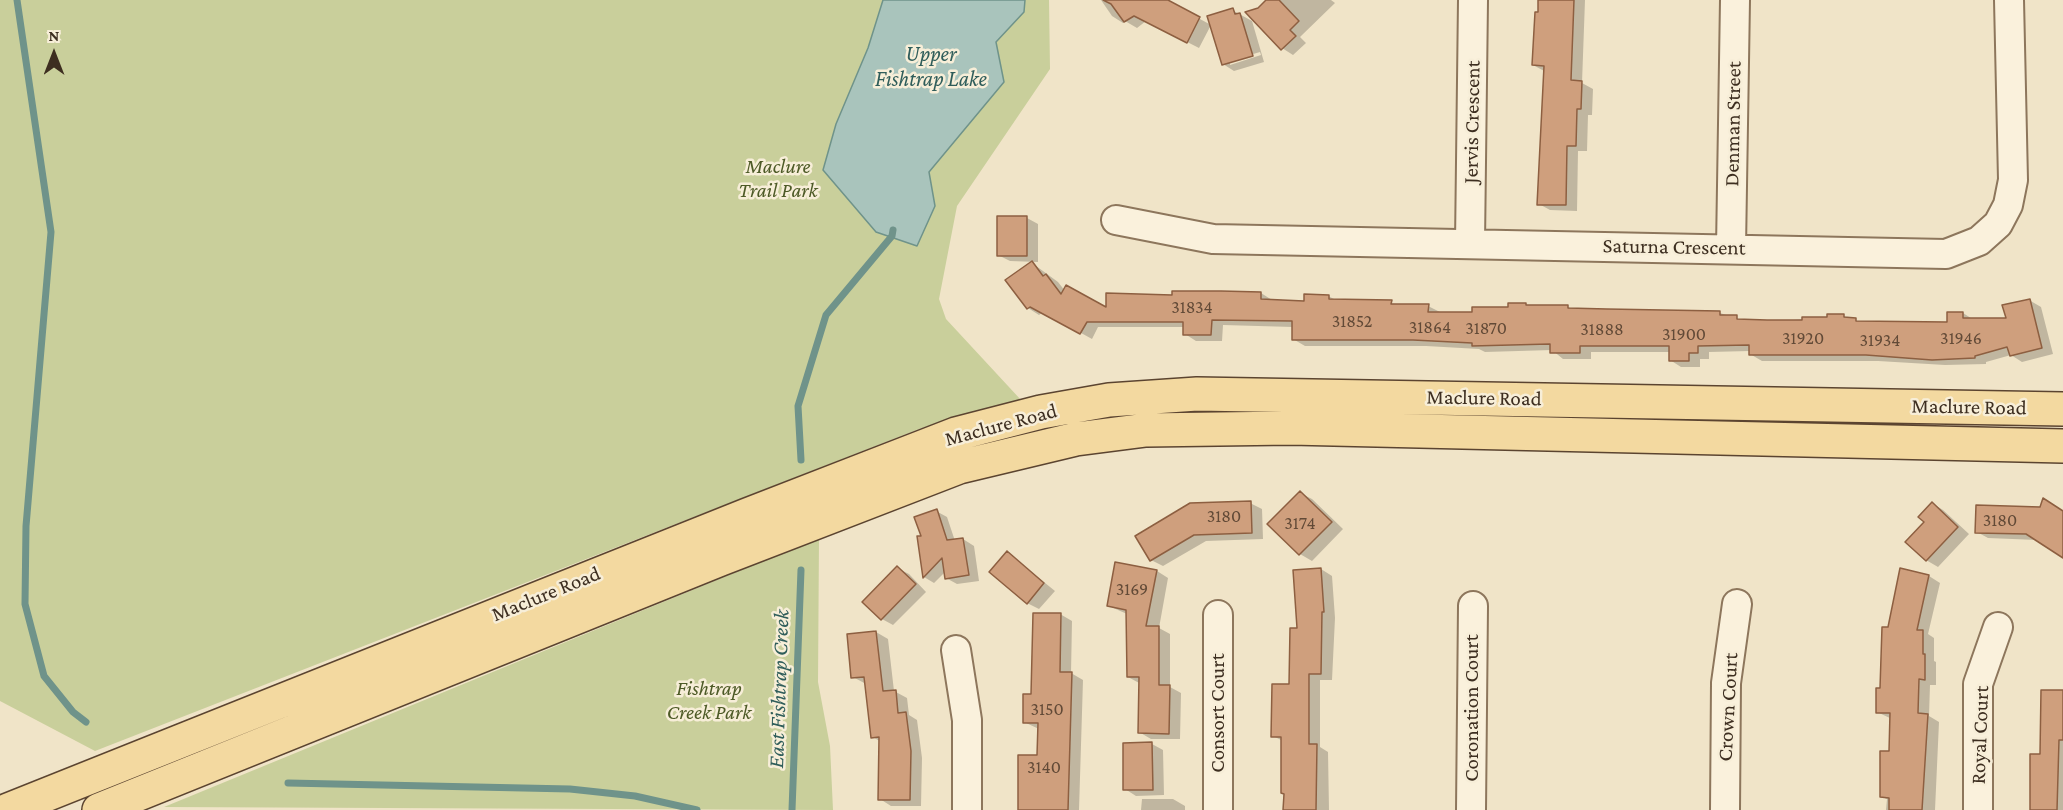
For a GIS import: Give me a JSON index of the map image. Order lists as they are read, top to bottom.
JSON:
{
  "streets": {
    "main road": ["Maclure Road"],
    "street": [
      "Jervis Crescent",
      "Denman Street",
      "Saturna Crescent",
      "Crown Court",
      "Coronation Court",
      "Consort Court",
      "Royal Court"
    ]
  },
  "crossings": [
    ["Jervis Crescent", "Saturna Crescent"],
    ["Denman Street", "Saturna Crescent"]
  ],
  "water": ["Upper Fishtrap Lake", "East Fishtrap Creek"],
  "parks": ["Maclure Trail Park", "Fishtrap Creek Park"],
  "house_numbers": [
    "31834",
    "31852",
    "31864",
    "31870",
    "31888",
    "31900",
    "31920",
    "31946",
    "31934",
    "3180",
    "3180",
    "3174",
    "3169",
    "3150",
    "3140"
  ],
  "north": "top"
}
